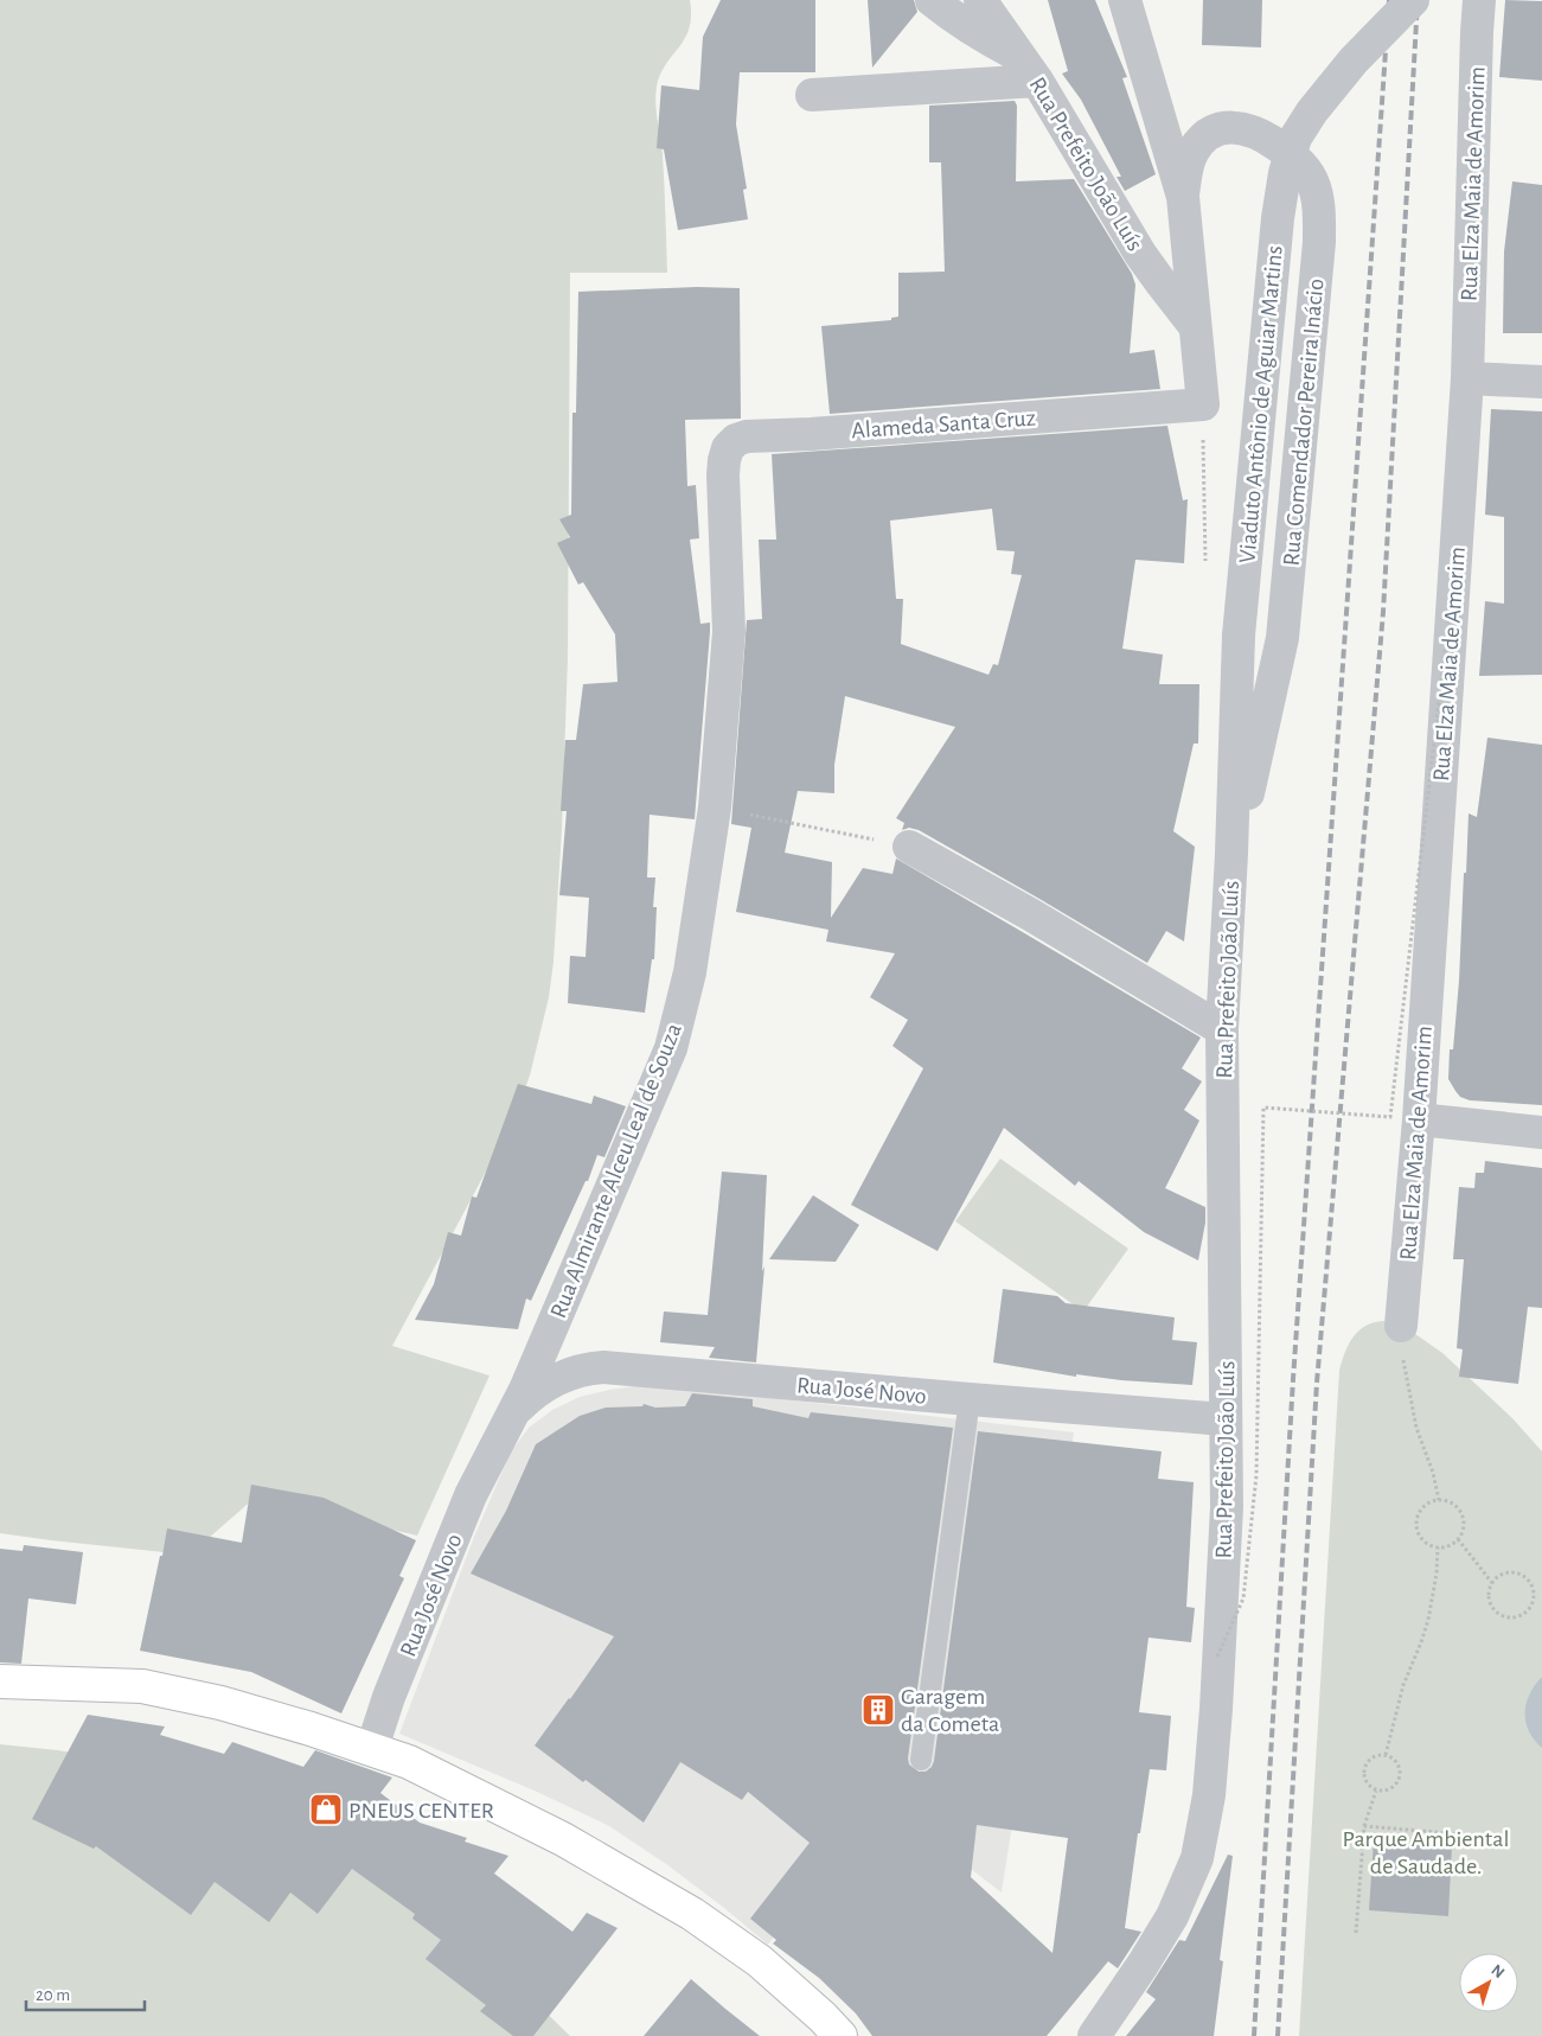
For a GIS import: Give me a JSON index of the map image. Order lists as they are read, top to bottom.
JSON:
{
  "streets": {
    "street": [
      "Rua Prefeito João Luís",
      "Rua Elza Maia de Amorim",
      "Viaduto Antônio de Aguiar Martins",
      "Rua Comendador Pereira Inácio",
      "Alameda Santa Cruz",
      "Rua Almirante Alceu Leal de Souza",
      "Rua José Novo"
    ]
  },
  "crossings": [
    ["Rua Prefeito João Luís", "Viaduto Antônio de Aguiar Martins"],
    ["Rua Prefeito João Luís", "Rua Comendador Pereira Inácio"],
    ["Rua Prefeito João Luís", "Alameda Santa Cruz"],
    ["Rua Prefeito João Luís", "Rua José Novo"],
    ["Viaduto Antônio de Aguiar Martins", "Rua Comendador Pereira Inácio"],
    ["Alameda Santa Cruz", "Rua Almirante Alceu Leal de Souza"],
    ["Rua Almirante Alceu Leal de Souza", "Rua José Novo"]
  ],
  "parks": ["Parque Ambiental de Saudade."],
  "places": {
    "building": ["Garagem da Cometa"],
    "shop": ["PNEUS CENTER"]
  },
  "scale_bar": "20 m",
  "north": "top right"
}
